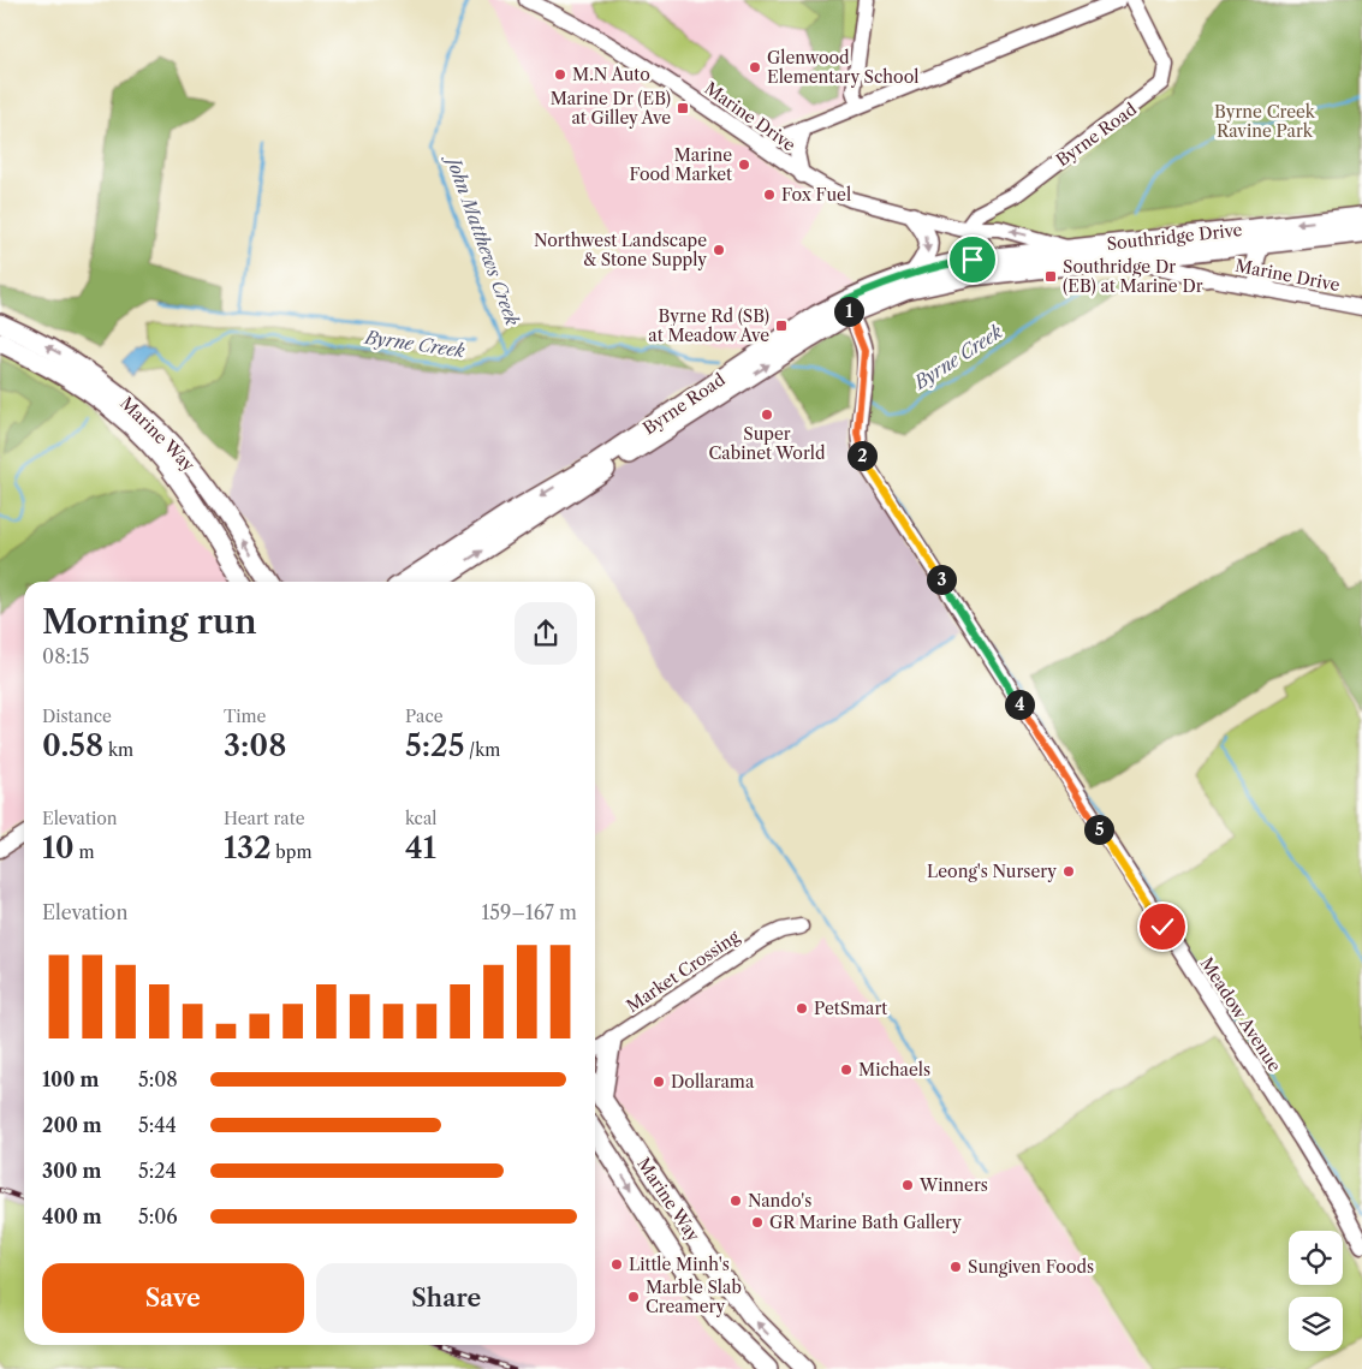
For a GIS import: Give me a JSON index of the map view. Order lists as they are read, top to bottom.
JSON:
{
  "streets": {
    "main road": ["Byrne Road", "Southridge Drive", "Marine Way"],
    "street": ["Marine Drive", "Market Crossing", "Meadow Avenue"]
  },
  "crossings": [
    ["Marine Drive", "Byrne Road"],
    ["Marine Drive", "Southridge Drive"],
    ["Byrne Road", "Southridge Drive"],
    ["Byrne Road", "Meadow Avenue"]
  ],
  "water": ["John Matthews Creek", "Byrne Creek"],
  "parks": ["Byrne Creek Ravine Park"],
  "places": {
    "other": [
      "Glenwood Elementary School",
      "M.N Auto",
      "Marine Food Market",
      "Fox Fuel",
      "Northwest Landscape & Stone Supply",
      "Super Cabinet World",
      "Leong's Nursery",
      "PetSmart",
      "Michaels",
      "Dollarama",
      "Winners",
      "Nando's",
      "GR Marine Bath Gallery",
      "Little Minh's",
      "Sungiven Foods",
      "Marble Slab Creamery"
    ],
    "transit": ["Marine Dr (EB) at Gilley Ave", "Southridge Dr (EB) at Marine Dr", "Byrne Rd (SB) at Meadow Ave"]
  },
  "page": {
    "pins": [
      "1",
      "2",
      "3",
      "4",
      "5"
    ],
    "heading": ["Morning run", "08:15"],
    "stats": [
      ["Distance", "0.58 km"],
      ["Time", "3:08"],
      ["Pace", "5:25 /km"],
      ["Elevation", "10 m"],
      ["Heart rate", "132 bpm"],
      ["kcal", "41"]
    ],
    "chart": ["Elevation", "159–167 m"],
    "list": [
      {
        "name": "100 m",
        "note": "5:08"
      },
      {
        "name": "200 m",
        "note": "5:44"
      },
      {
        "name": "300 m",
        "note": "5:24"
      },
      {
        "name": "400 m",
        "note": "5:06"
      }
    ],
    "buttons": ["Save", "Share"]
  }
}
